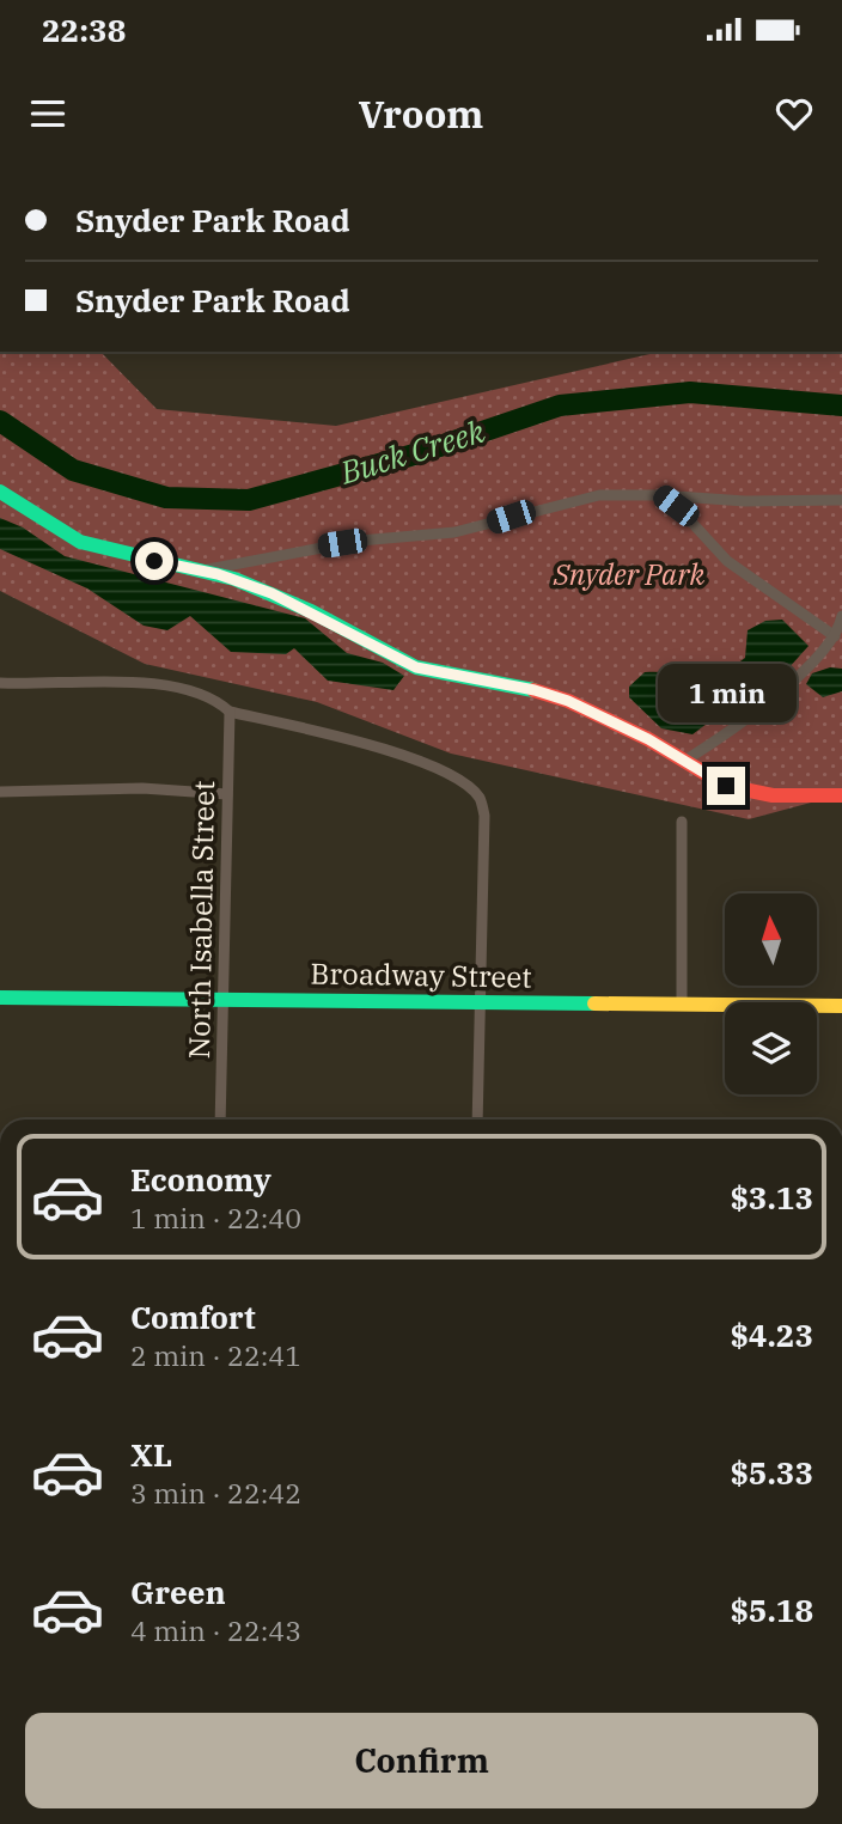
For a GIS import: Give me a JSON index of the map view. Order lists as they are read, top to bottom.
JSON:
{
  "streets": {
    "street": ["North Isabella Street", "Broadway Street"]
  },
  "crossings": [
    ["North Isabella Street", "Broadway Street"]
  ],
  "water": ["Buck Creek"],
  "parks": ["Snyder Park"],
  "north": "top",
  "page": {
    "status": "22:38",
    "header": "Vroom",
    "banner": ["Snyder Park Road", "Snyder Park Road"],
    "bubble": "1 min",
    "list": [
      {
        "name": "Economy",
        "note": "1 min · 22:40",
        "value": "$3.13"
      },
      {
        "name": "Comfort",
        "note": "2 min · 22:41",
        "value": "$4.23"
      },
      {
        "name": "XL",
        "note": "3 min · 22:42",
        "value": "$5.33"
      },
      {
        "name": "Green",
        "note": "4 min · 22:43",
        "value": "$5.18"
      }
    ],
    "buttons": "Confirm"
  }
}
